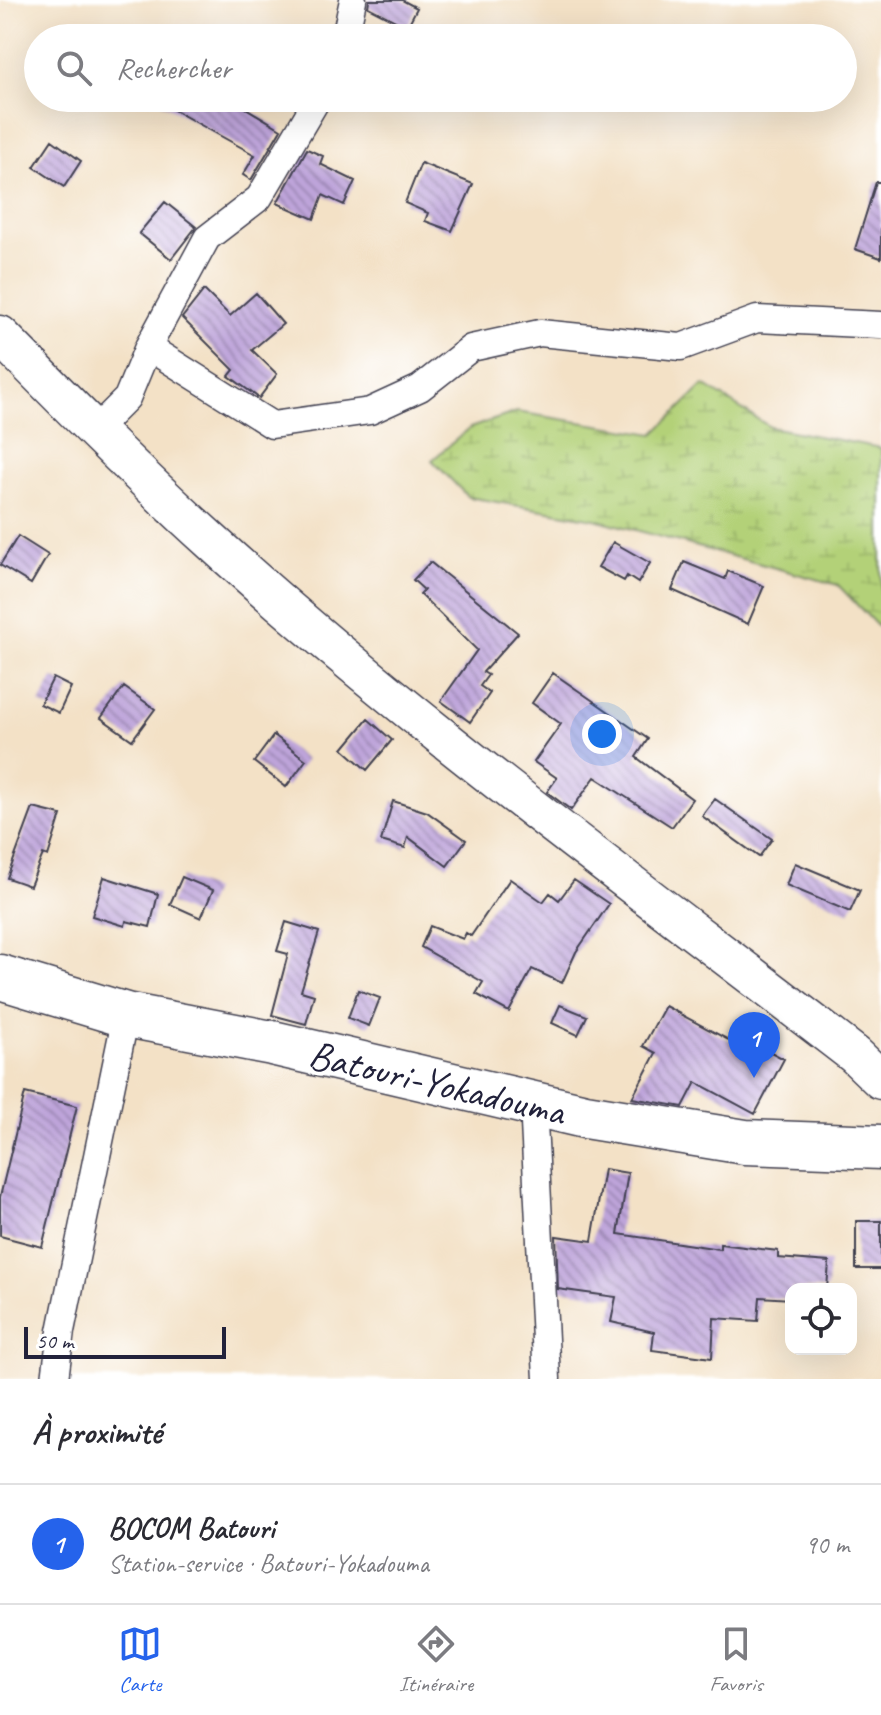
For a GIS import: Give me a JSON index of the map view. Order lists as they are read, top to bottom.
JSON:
{
  "streets": {
    "highway": ["Batouri-Yokadouma"]
  },
  "scale_bar": "50 m",
  "page": {
    "search": "Rechercher",
    "pins": "1",
    "scale": "50 m",
    "heading": "À proximité",
    "list": [
      {
        "mark": "1",
        "name": "BOCOM Batouri",
        "note": "Station-service · Batouri-Yokadouma",
        "value": "90 m"
      }
    ],
    "nav": ["Carte", "Itinéraire", "Favoris"]
  }
}
